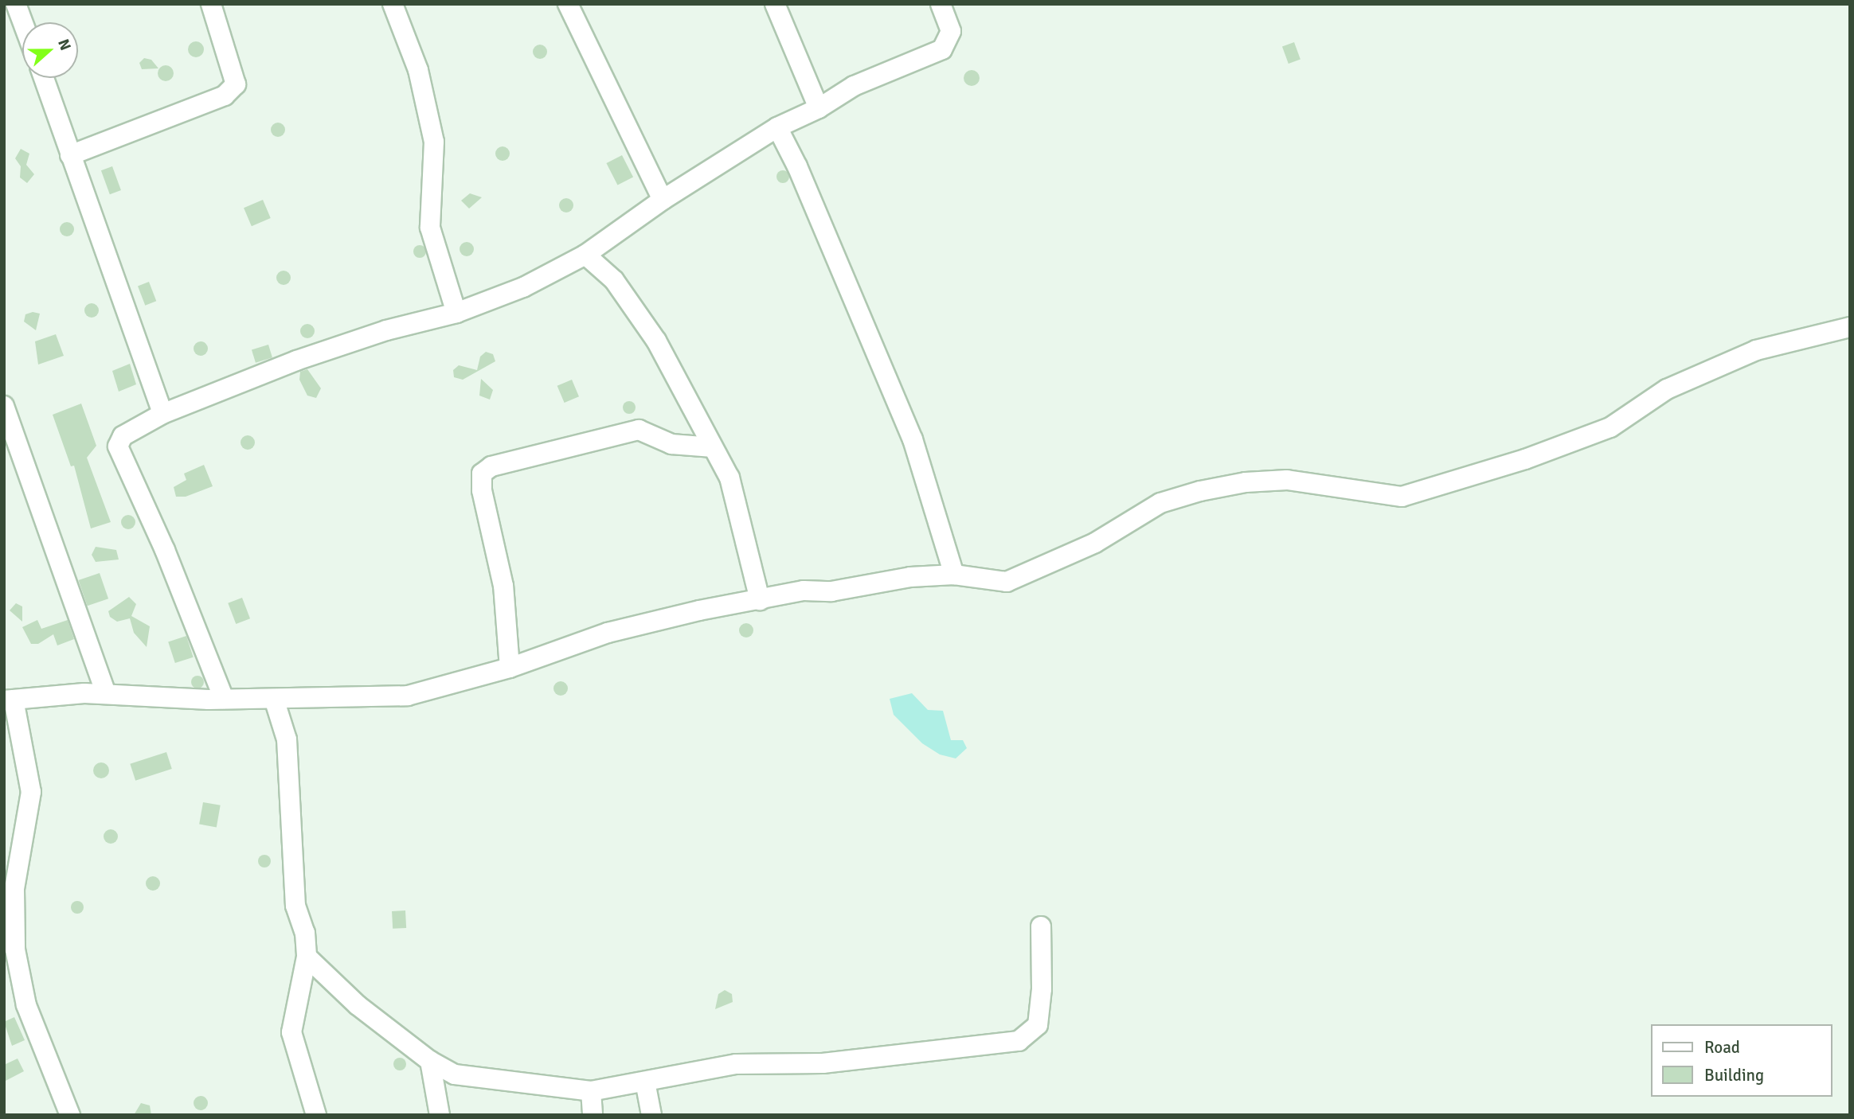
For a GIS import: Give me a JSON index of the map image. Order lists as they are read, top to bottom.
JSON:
{
  "legend": ["Road", "Building"],
  "north": "right"
}
